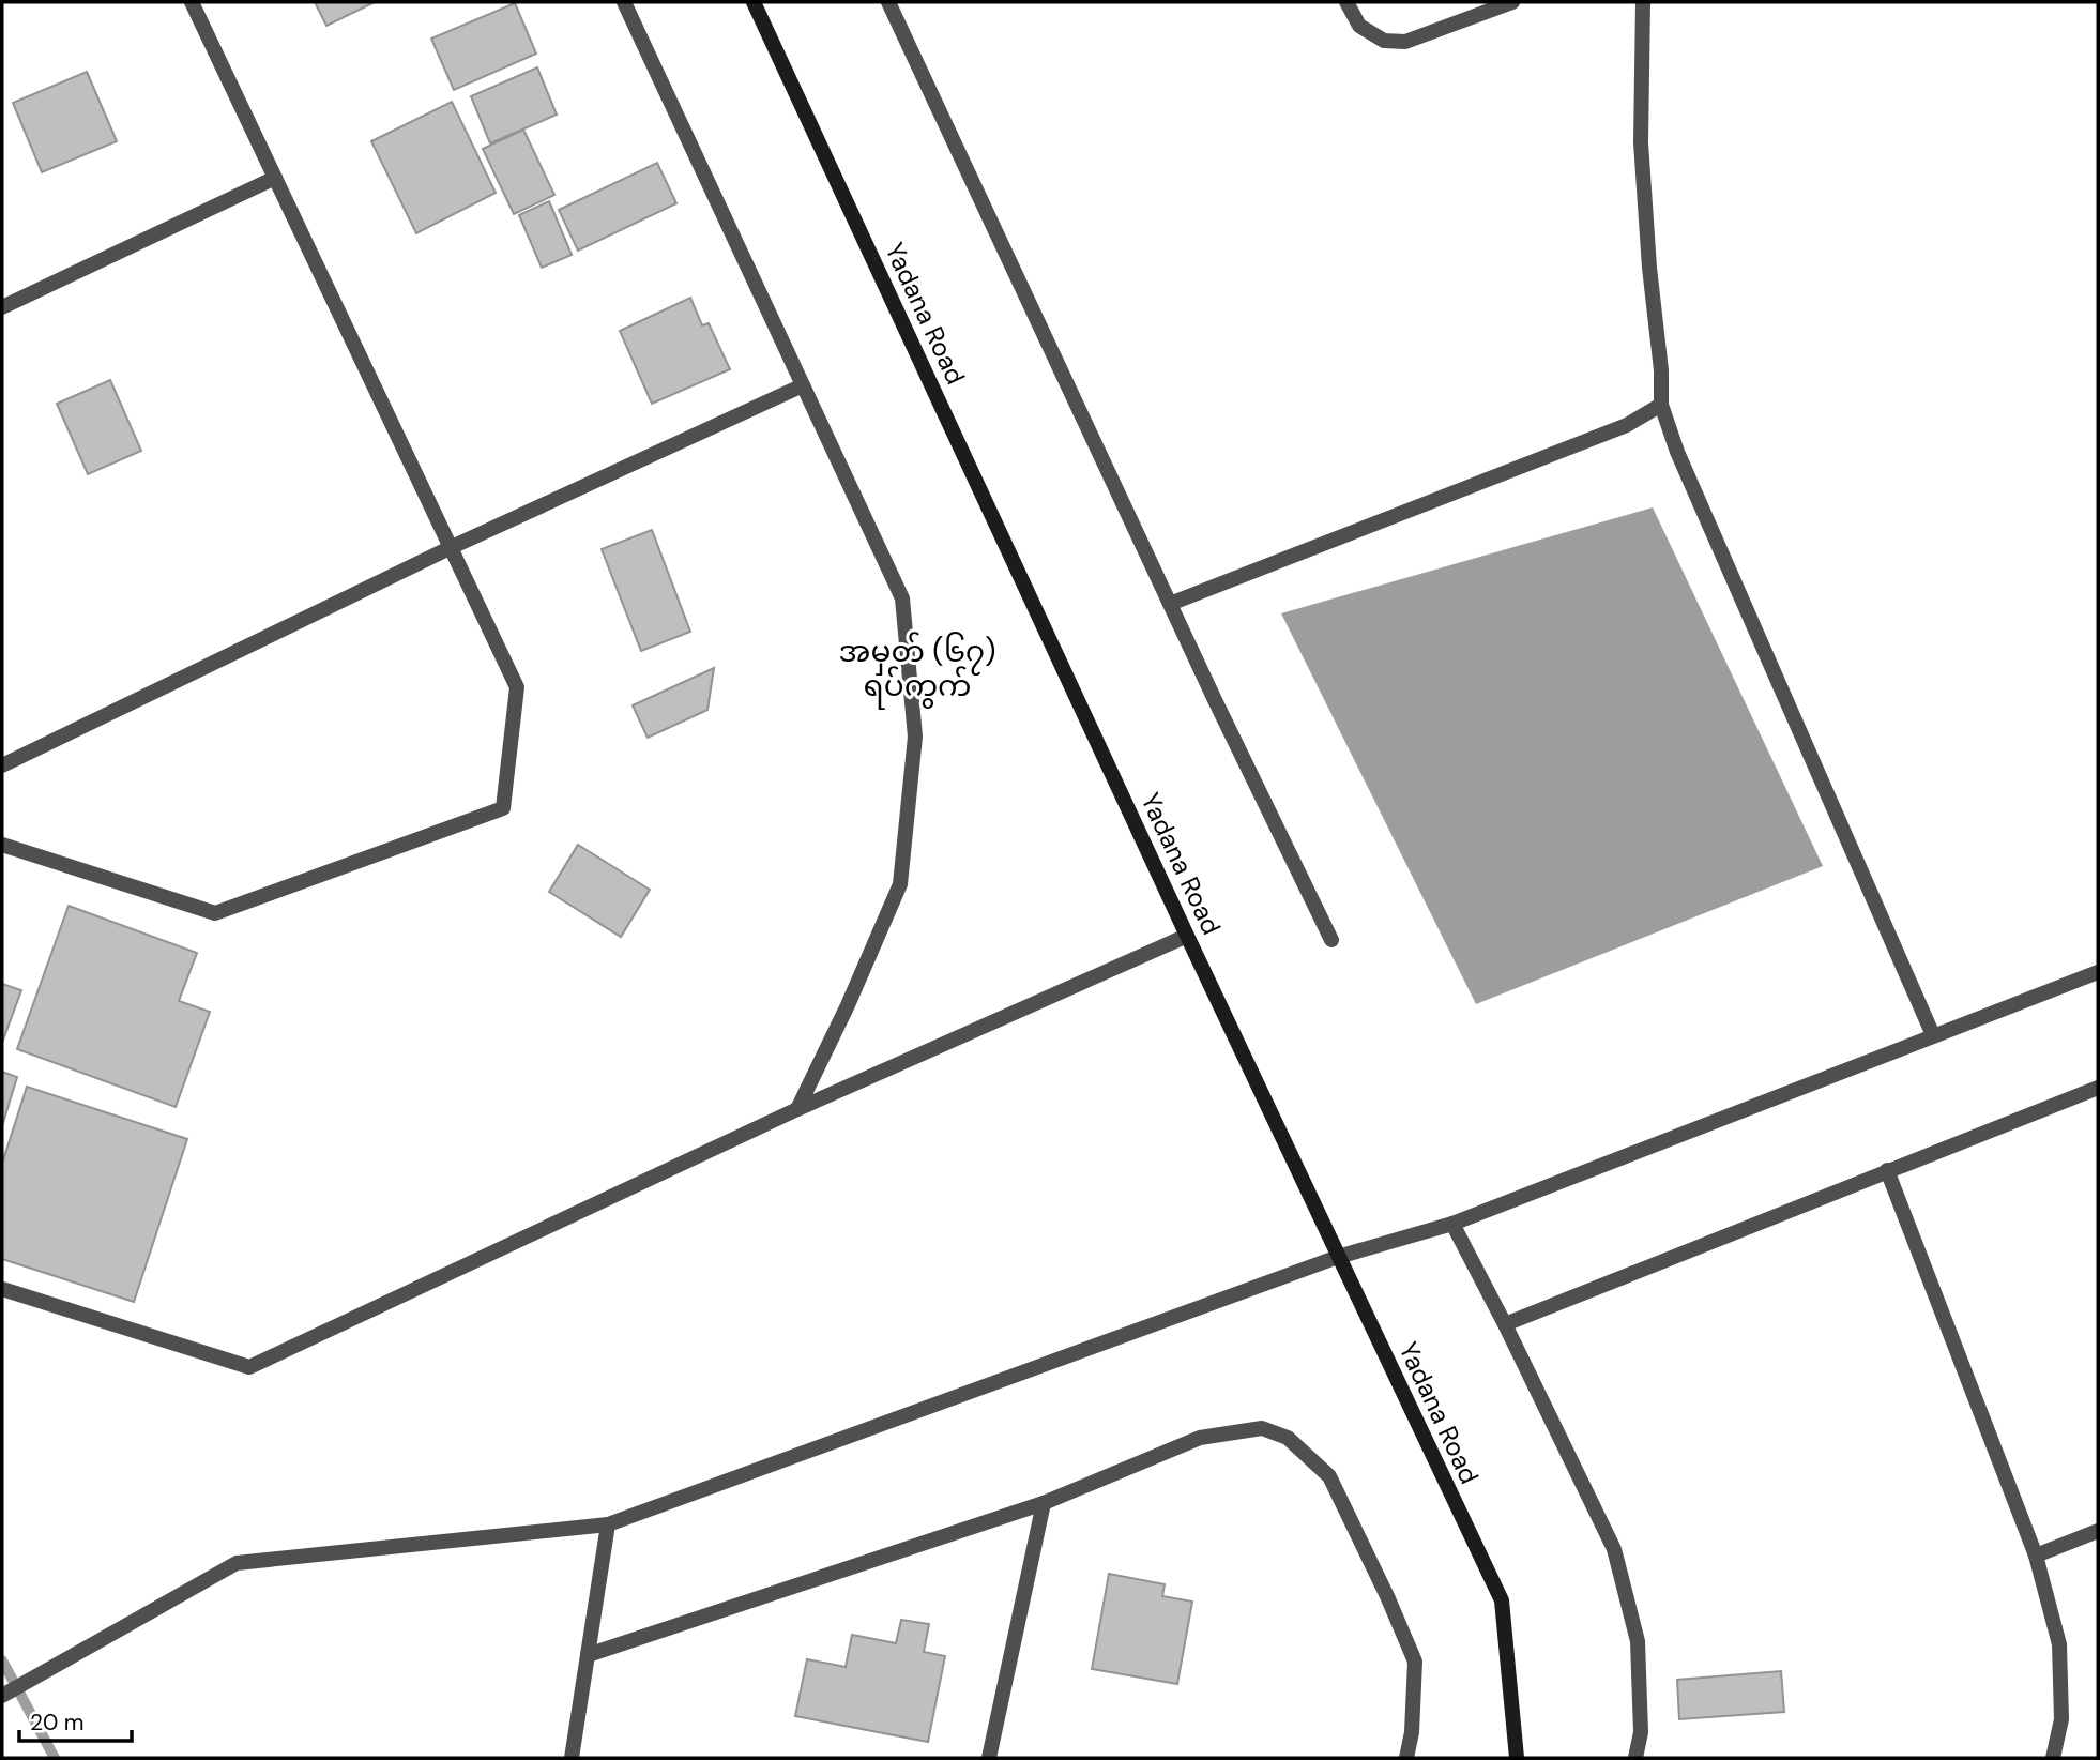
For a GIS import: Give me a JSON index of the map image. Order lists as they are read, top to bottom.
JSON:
{
  "streets": {
    "main road": ["Yadana Road"]
  },
  "districts": ["အမှတ် (၆၇) ရပ်ကွက်"],
  "scale_bar": "20 m"
}
